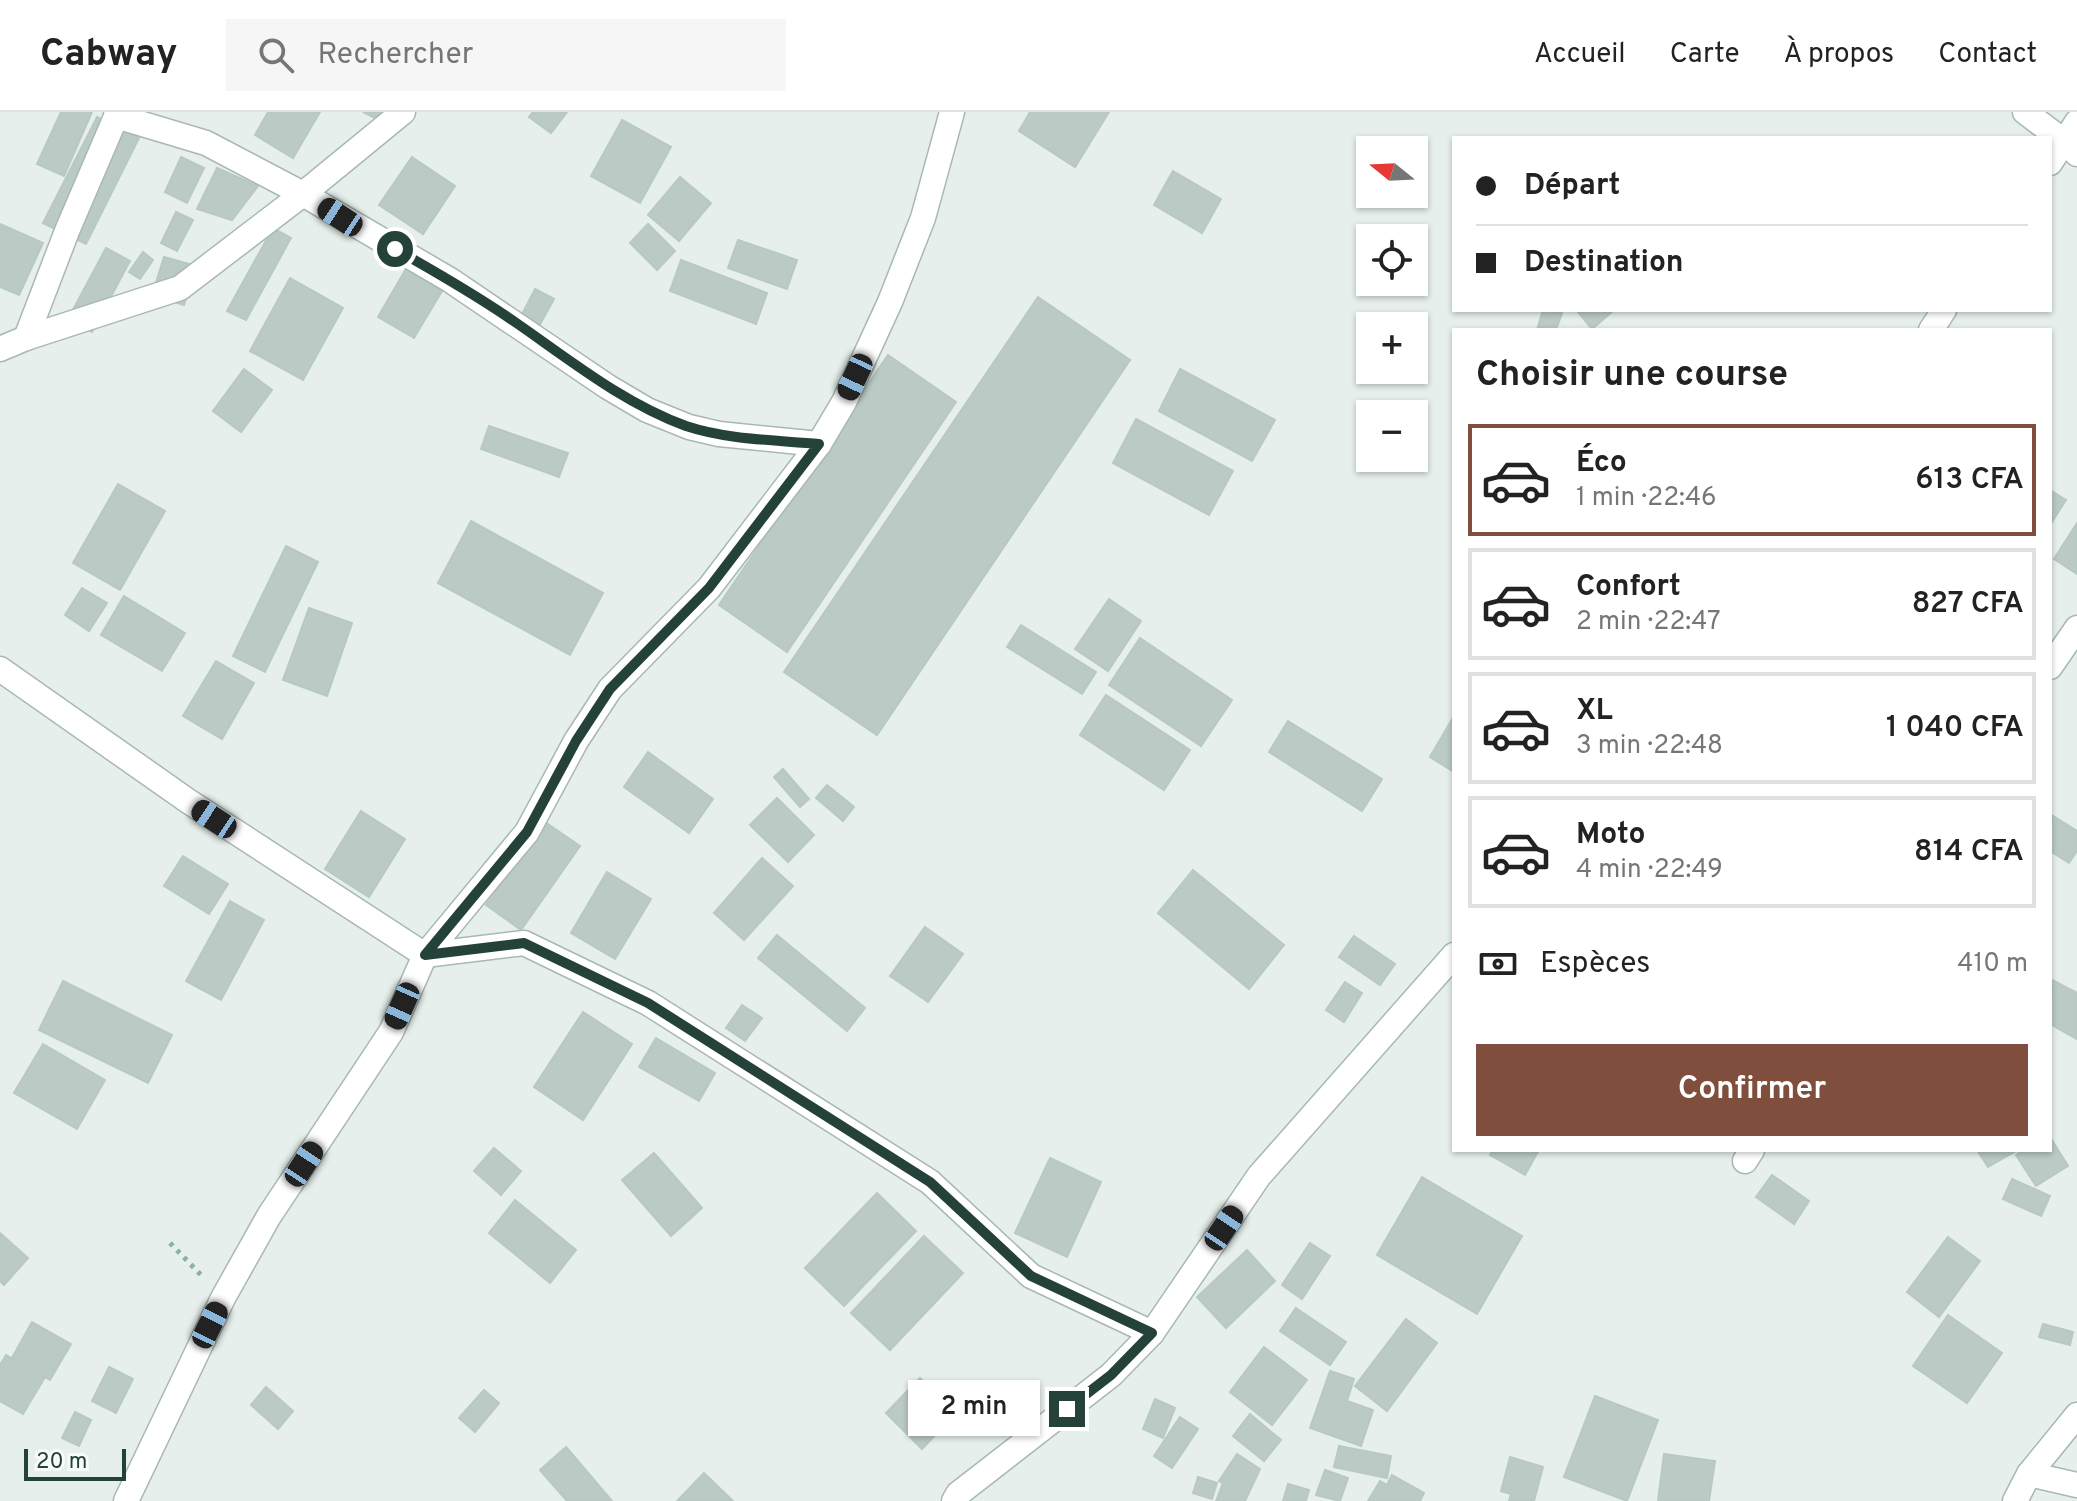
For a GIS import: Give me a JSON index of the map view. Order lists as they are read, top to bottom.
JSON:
{
  "scale_bar": "20 m",
  "north": "left",
  "page": {
    "header": "Cabway",
    "search": "Rechercher",
    "nav": [
      "Accueil",
      "Carte",
      "À propos",
      "Contact"
    ],
    "map_buttons": ["+", "−"],
    "banner": ["Départ", "Destination"],
    "heading": "Choisir une course",
    "list": [
      {
        "name": "Éco",
        "note": "1 min · 22:46",
        "value": "613 CFA"
      },
      {
        "name": "Confort",
        "note": "2 min · 22:47",
        "value": "827 CFA"
      },
      {
        "name": "XL",
        "note": "3 min · 22:48",
        "value": "1 040 CFA"
      },
      {
        "name": "Moto",
        "note": "4 min · 22:49",
        "value": "814 CFA"
      }
    ],
    "pay": ["Espèces", "410 m"],
    "buttons": "Confirmer",
    "bubble": "2 min",
    "scale": "20 m"
  }
}
